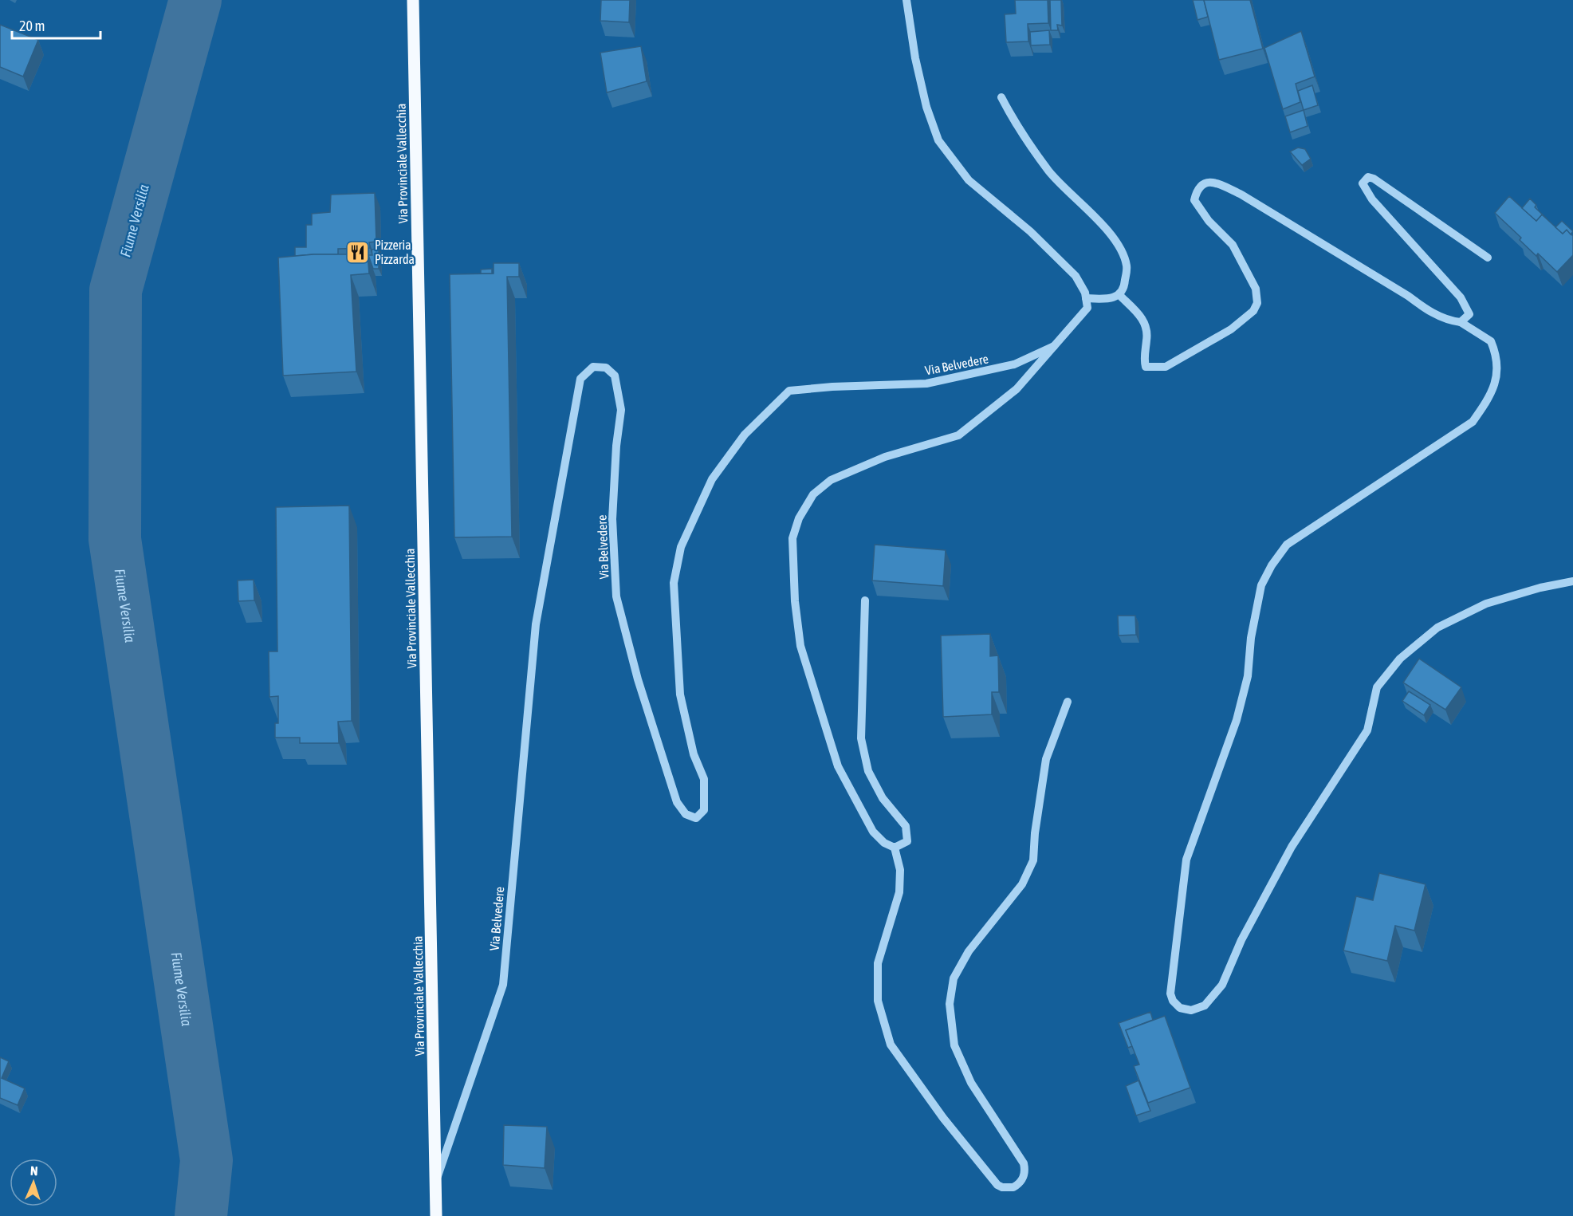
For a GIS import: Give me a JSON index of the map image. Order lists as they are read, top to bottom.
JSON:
{
  "streets": {
    "main road": ["Via Provinciale Vallecchia"],
    "lane": ["Via Belvedere"]
  },
  "crossings": [
    ["Via Provinciale Vallecchia", "Via Belvedere"]
  ],
  "water": ["Fiume Versilia"],
  "places": {
    "restaurant": ["Pizzeria Pizzarda"]
  },
  "scale_bar": "20 m",
  "north": "top"
}
